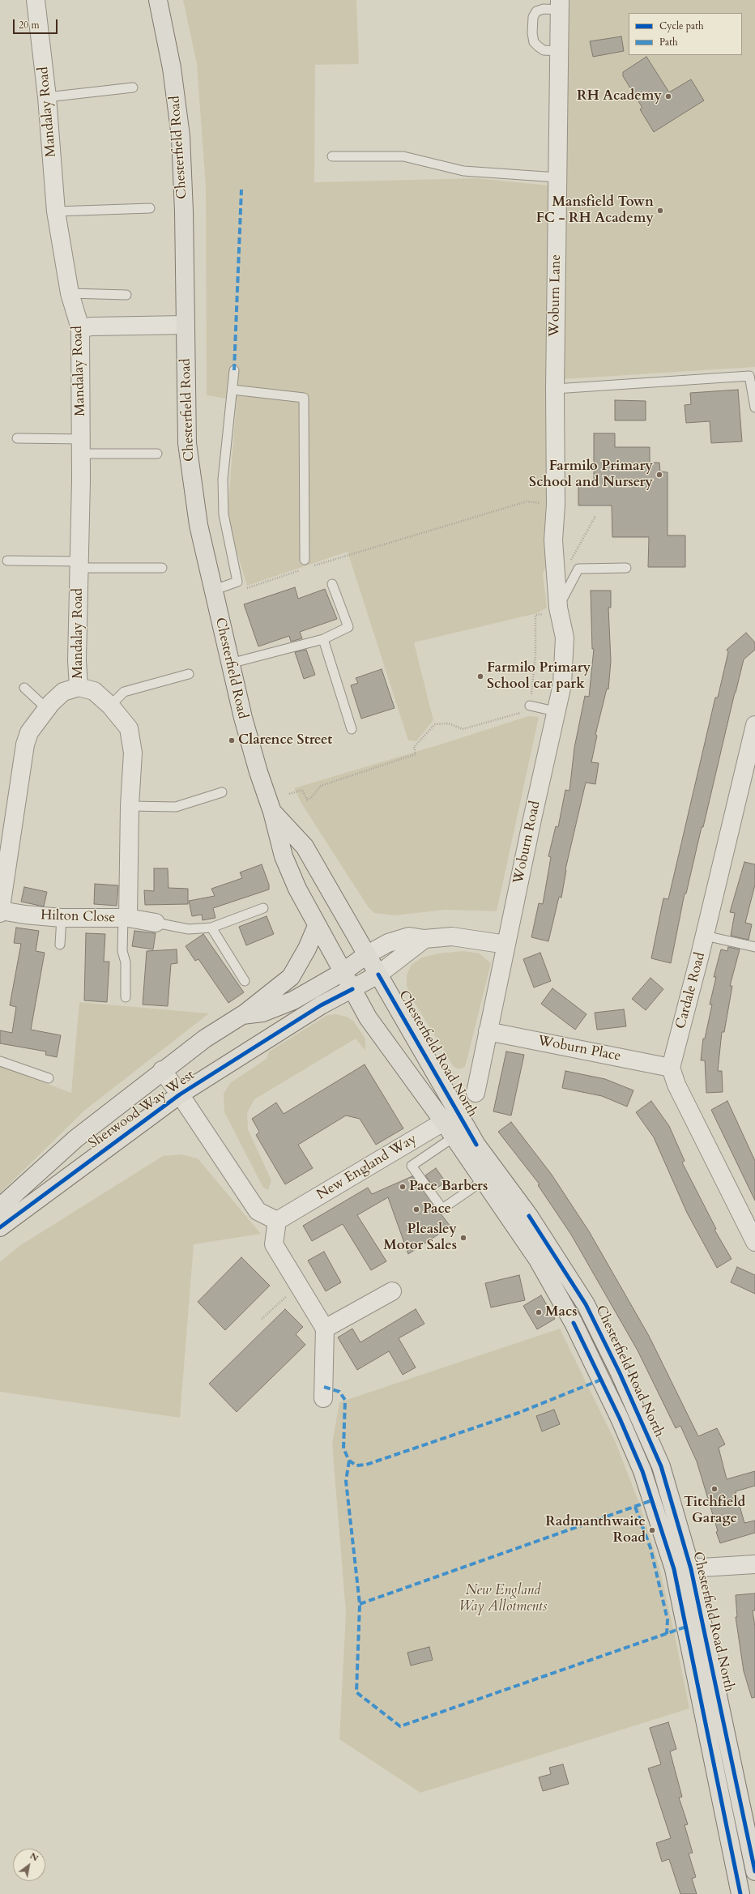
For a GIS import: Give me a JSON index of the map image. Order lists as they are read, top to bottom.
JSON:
{
  "streets": {
    "main road": ["Chesterfield Road", "Chesterfield Road North", "Sherwood Way West"],
    "street": [
      "Mandalay Road",
      "Woburn Lane",
      "Woburn Road",
      "Hilton Close",
      "Cardale Road",
      "Woburn Place",
      "New England Way"
    ]
  },
  "crossings": [
    ["Chesterfield Road", "Chesterfield Road North"],
    ["Woburn Lane", "Woburn Road"],
    ["Woburn Road", "Woburn Place"],
    ["Cardale Road", "Woburn Place"],
    ["Chesterfield Road North", "Sherwood Way West"],
    ["Chesterfield Road North", "New England Way"]
  ],
  "parks": ["New England Way Allotments"],
  "places": [
    "RH Academy",
    "Mansfield Town FC - RH Academy",
    "Farmilo Primary School and Nursery",
    "Farmilo Primary School car park",
    "Clarence Street",
    "Pace Barbers",
    "Pace",
    "Pleasley Motor Sales",
    "Macs",
    "Titchfield Garage",
    "Radmanthwaite Road"
  ],
  "legend": ["Cycle path", "Path"],
  "scale_bar": "20 m",
  "north": "top right"
}
